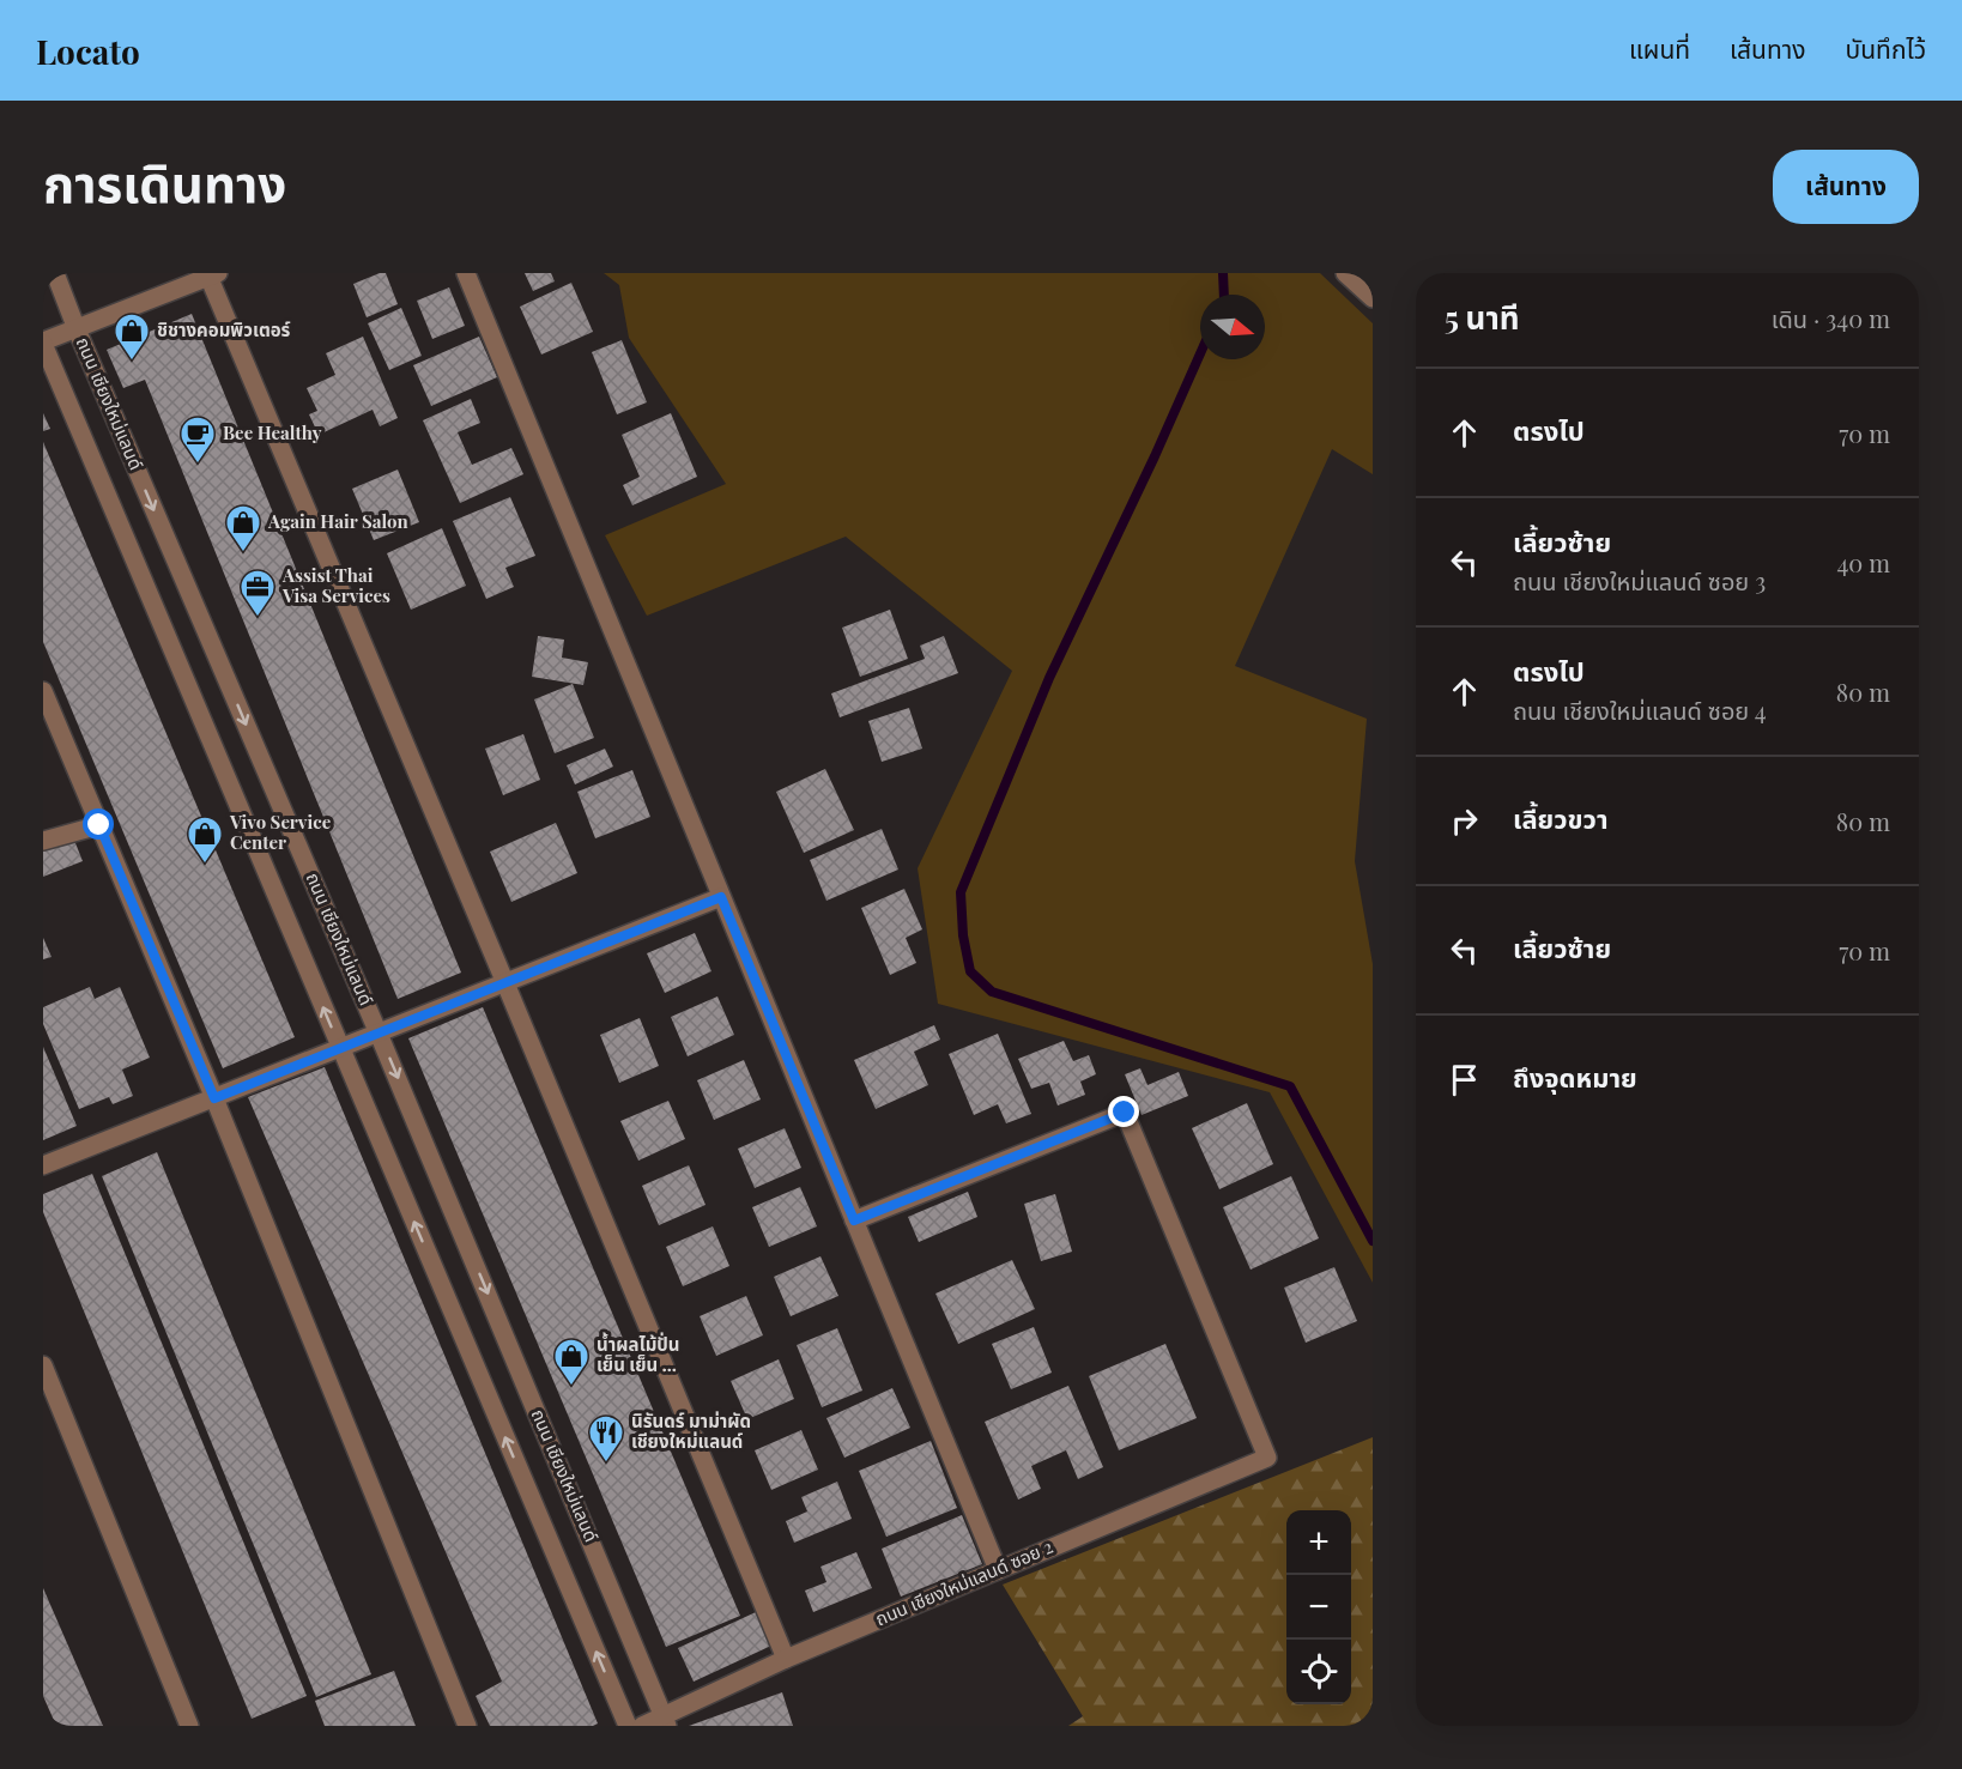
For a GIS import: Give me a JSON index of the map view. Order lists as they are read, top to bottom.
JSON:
{
  "streets": {
    "street": ["ถนน เชียงใหม่แลนด์", "ถนน เชียงใหม่แลนด์ ซอย 2"]
  },
  "crossings": [
    ["ถนน เชียงใหม่แลนด์", "ถนน เชียงใหม่แลนด์ ซอย 2"]
  ],
  "places": {
    "shop": [
      "ชิชางคอมพิวเตอร์",
      "Again Hair Salon",
      "Vivo Service Center",
      "น้ำผลไม้ปั่น เย็น เย็น ..."
    ],
    "cafe": ["Bee Healthy"],
    "office": ["Assist Thai Visa Services"],
    "restaurant": ["นิรันดร์ มาม่าผัด เชียงใหม่แลนด์"]
  },
  "north": "right",
  "page": {
    "header": "Locato",
    "nav": ["แผนที่", "เส้นทาง", "บันทึกไว้"],
    "title": "การเดินทาง",
    "buttons": "เส้นทาง",
    "heading": ["5 นาที", "เดิน · 340 m"],
    "list": [
      ["ตรงไป", "70 m"],
      ["เลี้ยวซ้าย", "ถนน เชียงใหม่แลนด์ ซอย 3", "40 m"],
      ["ตรงไป", "ถนน เชียงใหม่แลนด์ ซอย 4", "80 m"],
      ["เลี้ยวขวา", "80 m"],
      ["เลี้ยวซ้าย", "70 m"],
      "ถึงจุดหมาย"
    ],
    "map_buttons": ["+", "−"]
  }
}
